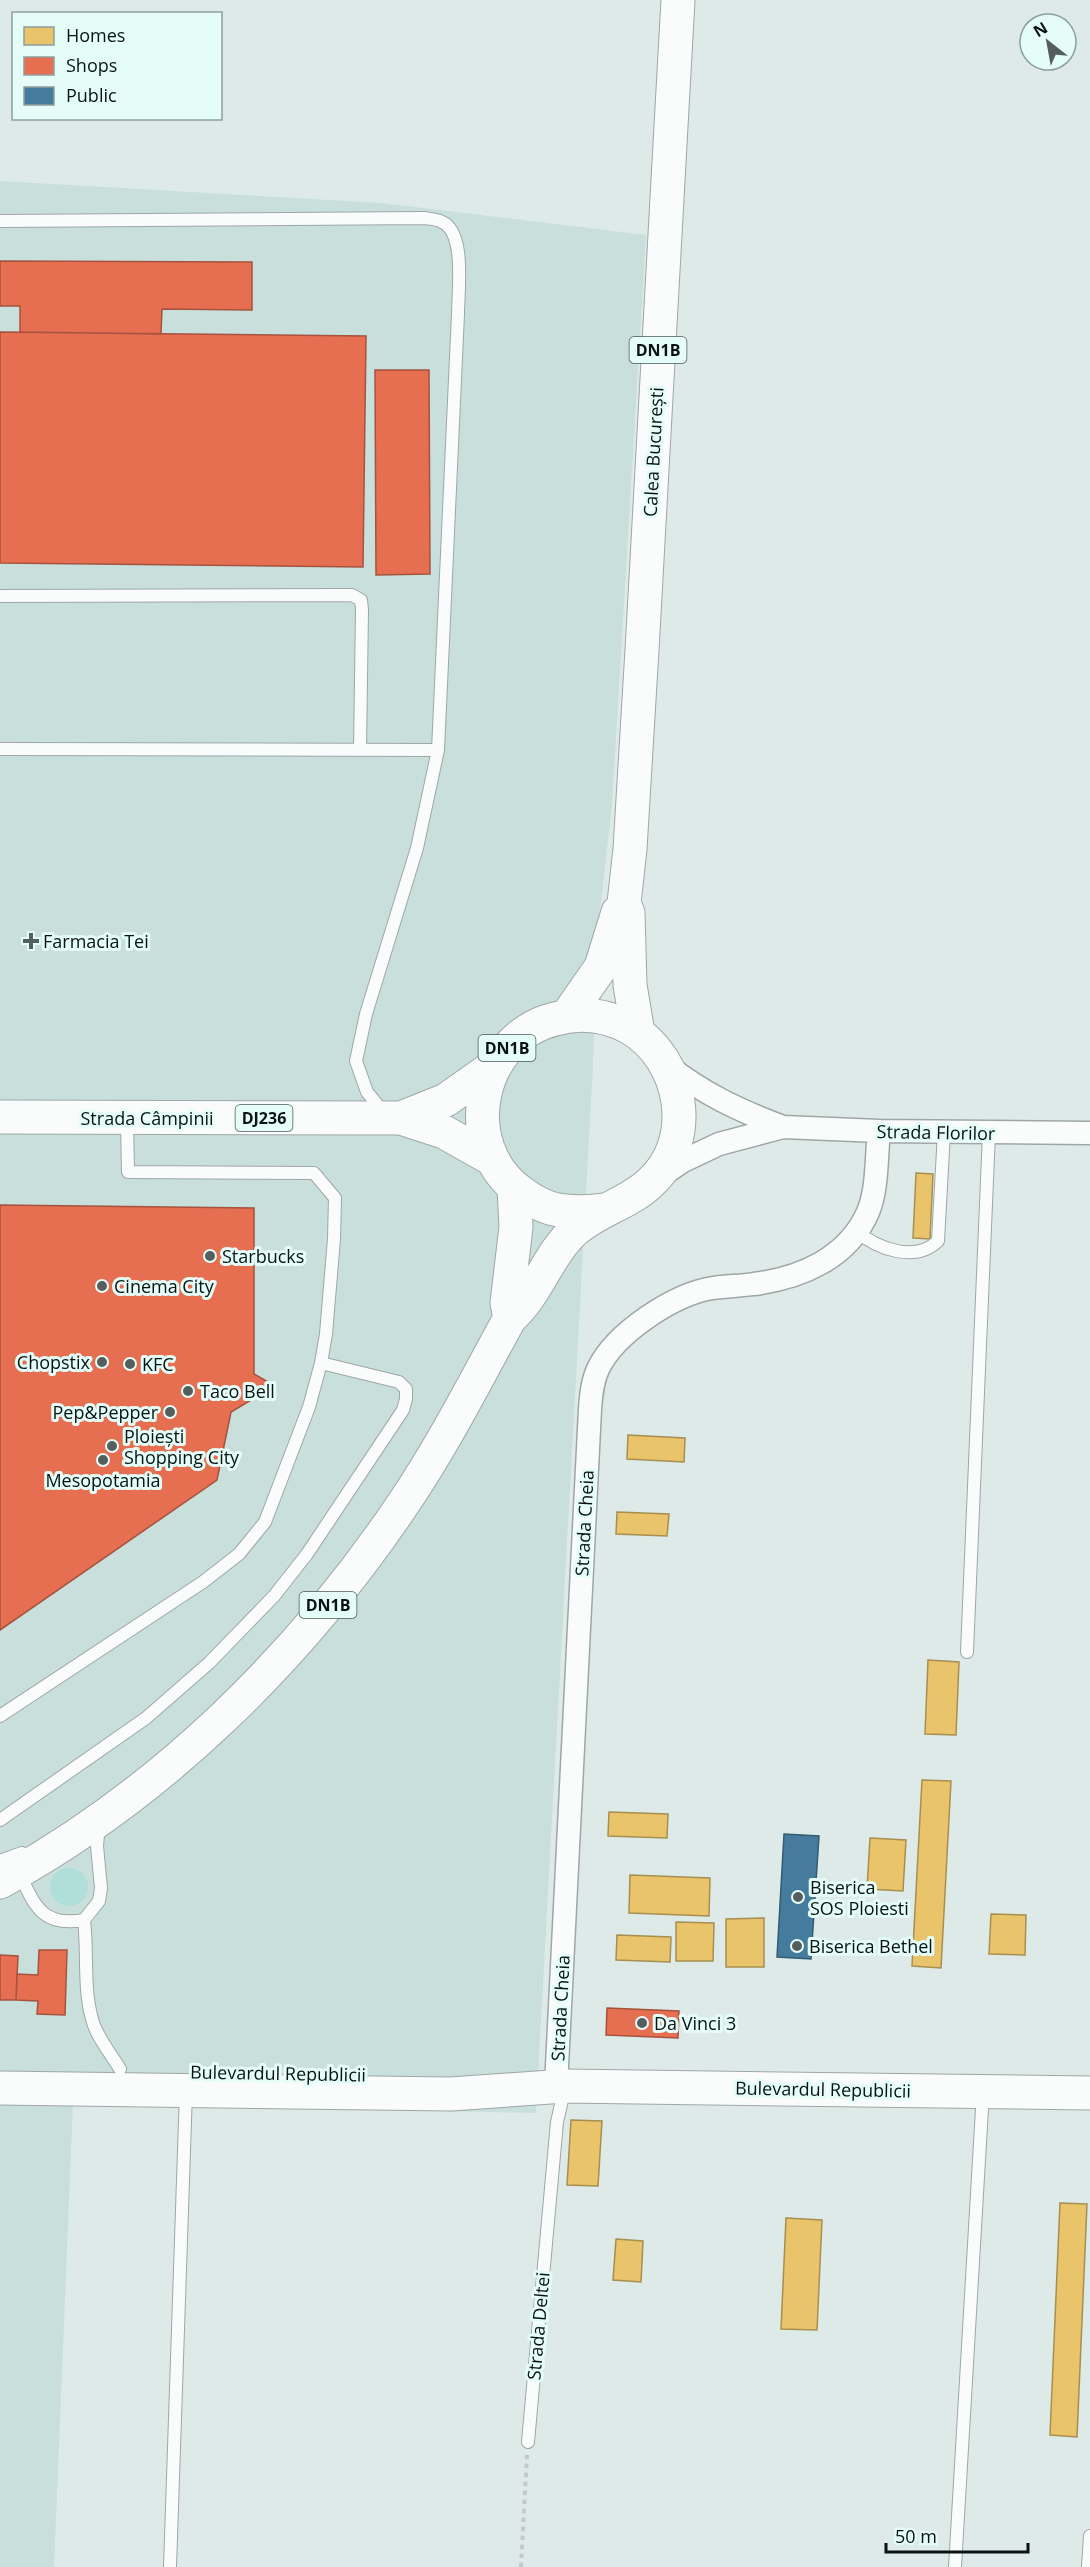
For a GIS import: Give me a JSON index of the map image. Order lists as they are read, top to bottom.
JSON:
{
  "streets": {
    "main road": [
      "DN1B",
      "Calea București",
      "Strada Câmpinii",
      "DJ236",
      "Bulevardul Republicii"
    ],
    "street": ["Strada Florilor", "Strada Cheia"],
    "lane": ["Strada Deltei"]
  },
  "crossings": [
    ["DN1B", "Calea București"],
    ["DN1B", "DJ236"],
    ["Strada Câmpinii", "DJ236"],
    ["Strada Florilor", "Strada Cheia"],
    ["Strada Cheia", "Bulevardul Republicii"],
    ["Strada Cheia", "Strada Deltei"],
    ["Bulevardul Republicii", "Strada Deltei"]
  ],
  "places": {
    "health": ["Farmacia Tei"],
    "other": [
      "Starbucks",
      "Cinema City",
      "Chopstix",
      "KFC",
      "Taco Bell",
      "Pep&Pepper",
      "Ploiești Shopping City",
      "Mesopotamia",
      "Biserica SOS Ploiesti",
      "Biserica Bethel",
      "Da Vinci 3"
    ]
  },
  "legend": ["Homes", "Shops", "Public"],
  "scale_bar": "50 m",
  "north": "top left"
}
